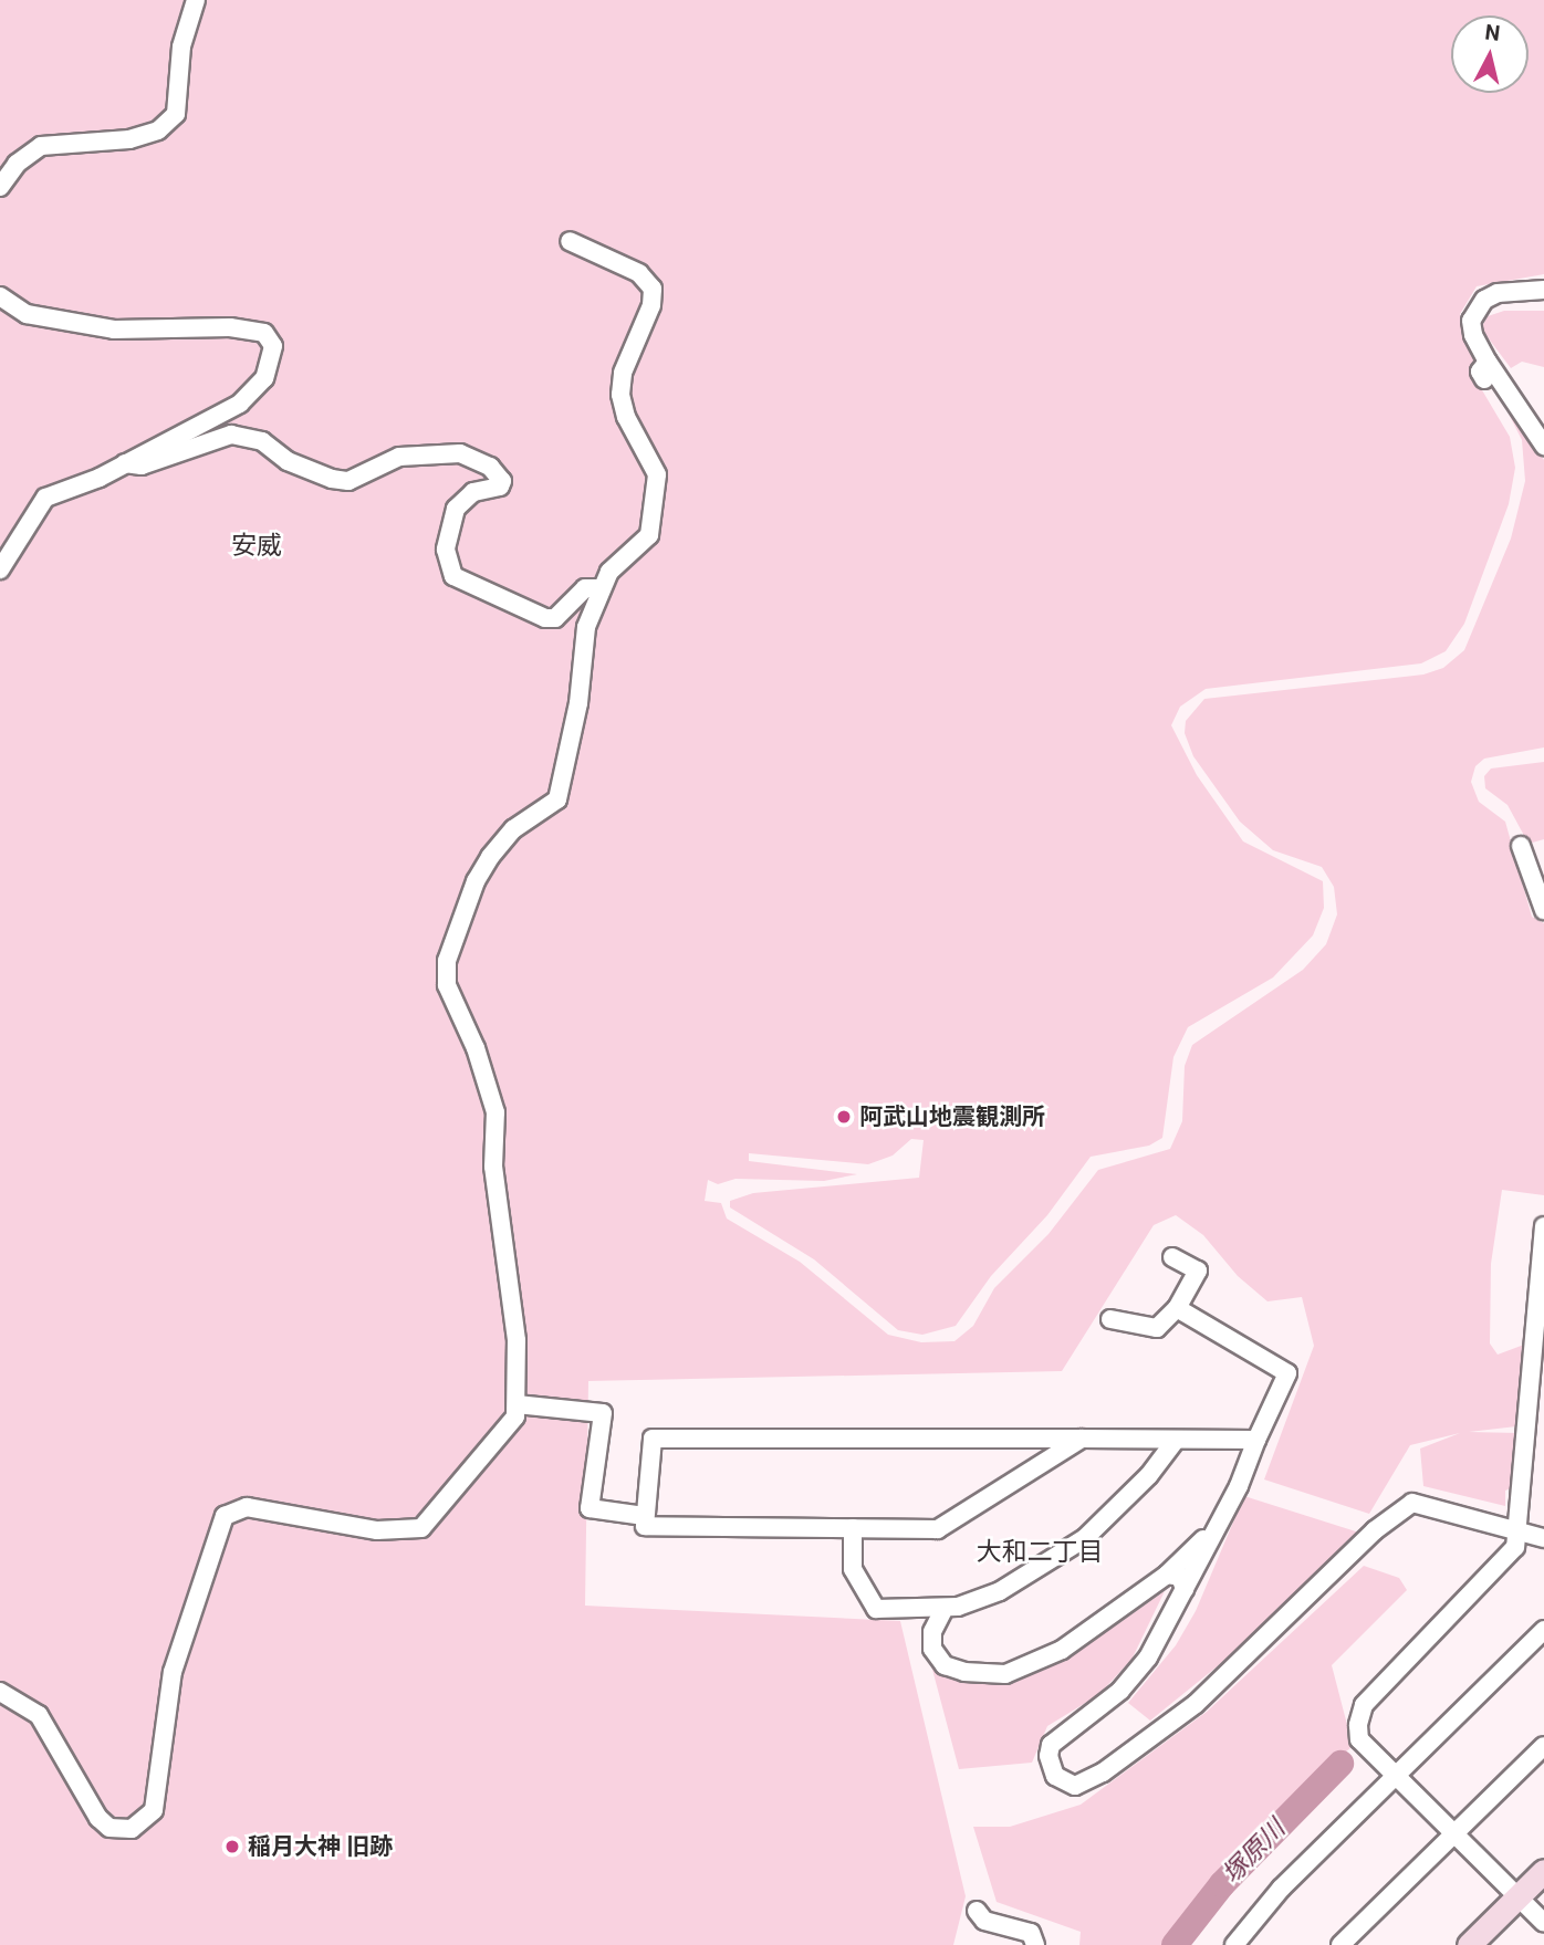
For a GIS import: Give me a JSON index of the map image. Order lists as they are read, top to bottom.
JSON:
{
  "districts": ["安威", "大和二丁目"],
  "water": ["塚原川"],
  "places": ["阿武山地震観測所", "稲月大神 旧跡"],
  "north": "top"
}
